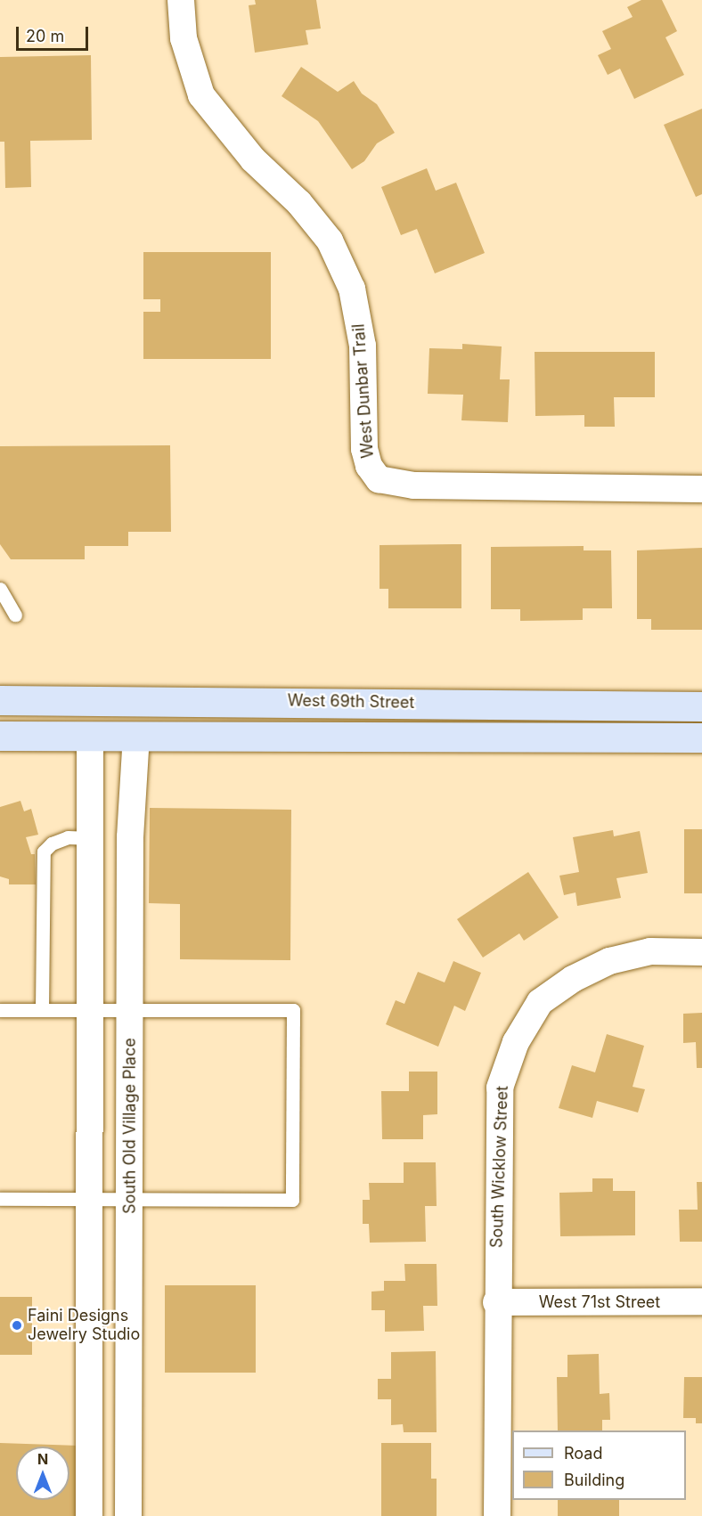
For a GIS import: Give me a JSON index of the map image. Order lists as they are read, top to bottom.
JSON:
{
  "streets": {
    "main road": ["West 69th Street"],
    "street": [
      "West Dunbar Trail",
      "South Old Village Place",
      "South Wicklow Street",
      "West 71st Street"
    ]
  },
  "crossings": [
    ["West 69th Street", "South Old Village Place"],
    ["South Wicklow Street", "West 71st Street"]
  ],
  "places": ["Faini Designs Jewelry Studio"],
  "legend": ["Road", "Building"],
  "scale_bar": "20 m",
  "north": "top"
}
